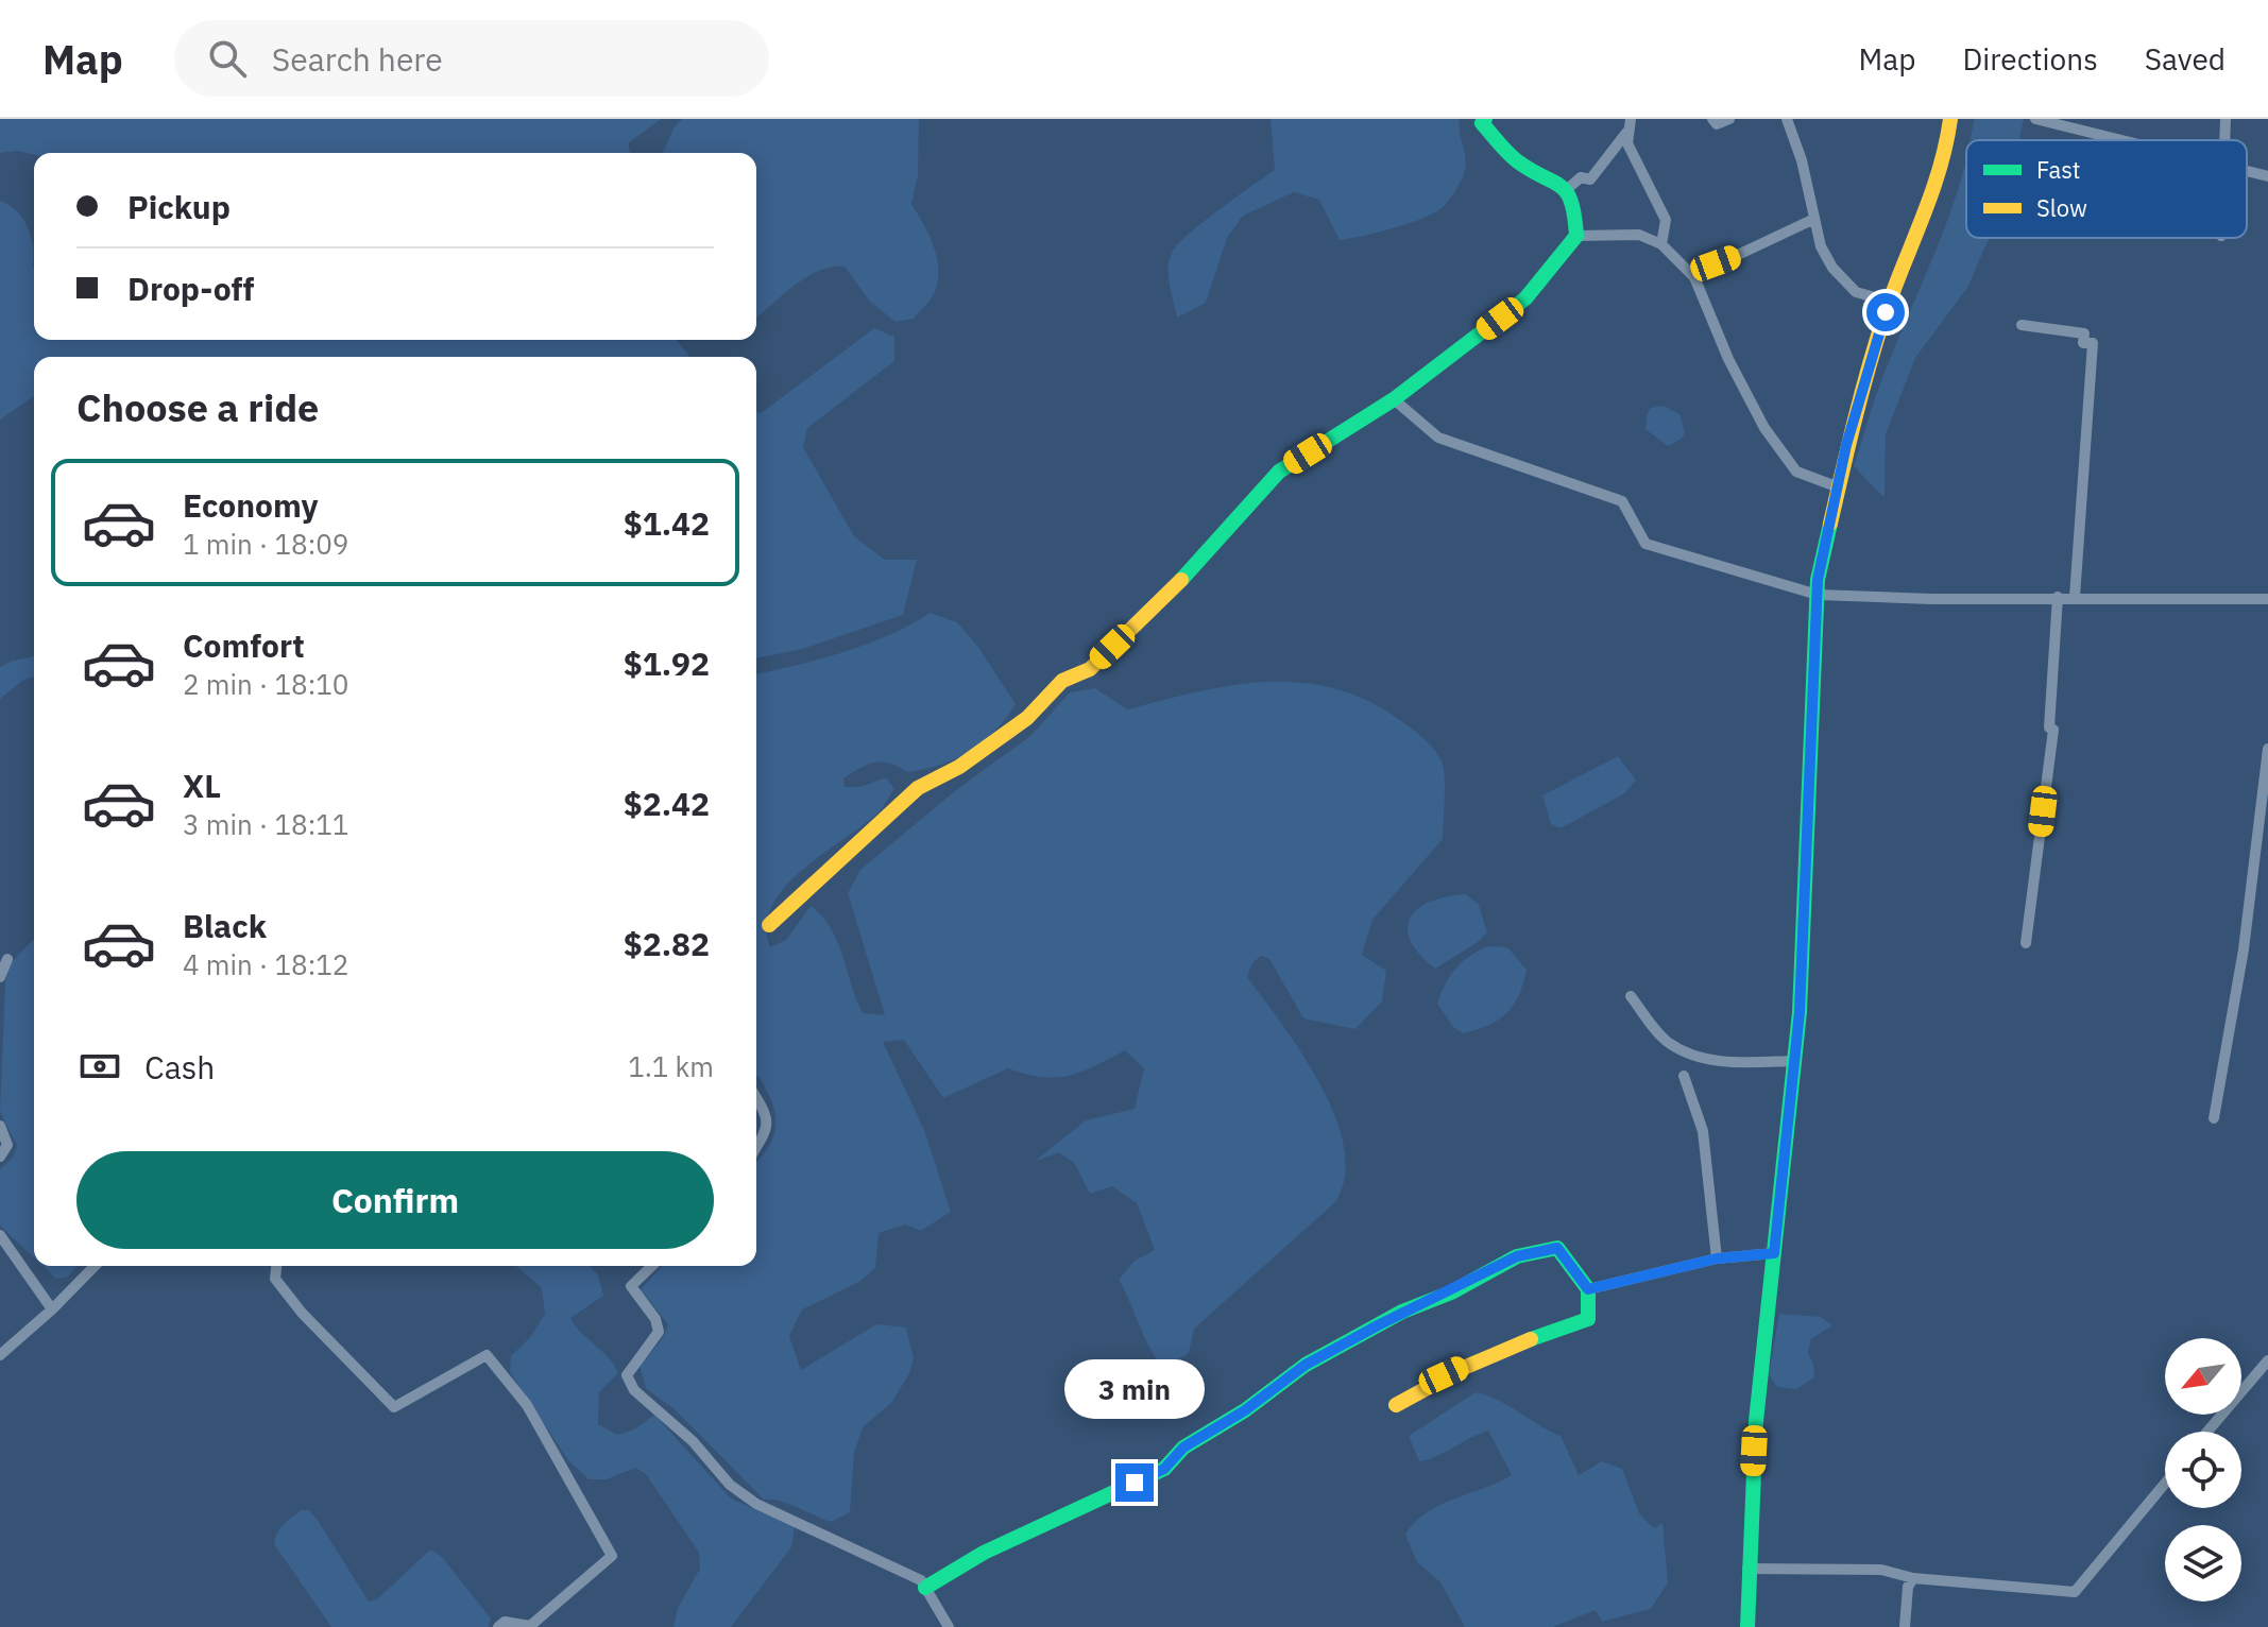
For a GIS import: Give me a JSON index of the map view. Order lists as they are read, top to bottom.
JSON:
{
  "legend": ["Fast", "Slow"],
  "north": "bottom left",
  "page": {
    "header": "Map",
    "search": "Search here",
    "nav": ["Map", "Directions", "Saved"],
    "banner": ["Pickup", "Drop-off"],
    "heading": "Choose a ride",
    "list": [
      {
        "name": "Economy",
        "note": "1 min · 18:09",
        "value": "$1.42"
      },
      {
        "name": "Comfort",
        "note": "2 min · 18:10",
        "value": "$1.92"
      },
      {
        "name": "XL",
        "note": "3 min · 18:11",
        "value": "$2.42"
      },
      {
        "name": "Black",
        "note": "4 min · 18:12",
        "value": "$2.82"
      }
    ],
    "pay": ["Cash", "1.1 km"],
    "buttons": "Confirm",
    "bubble": "3 min"
  }
}
